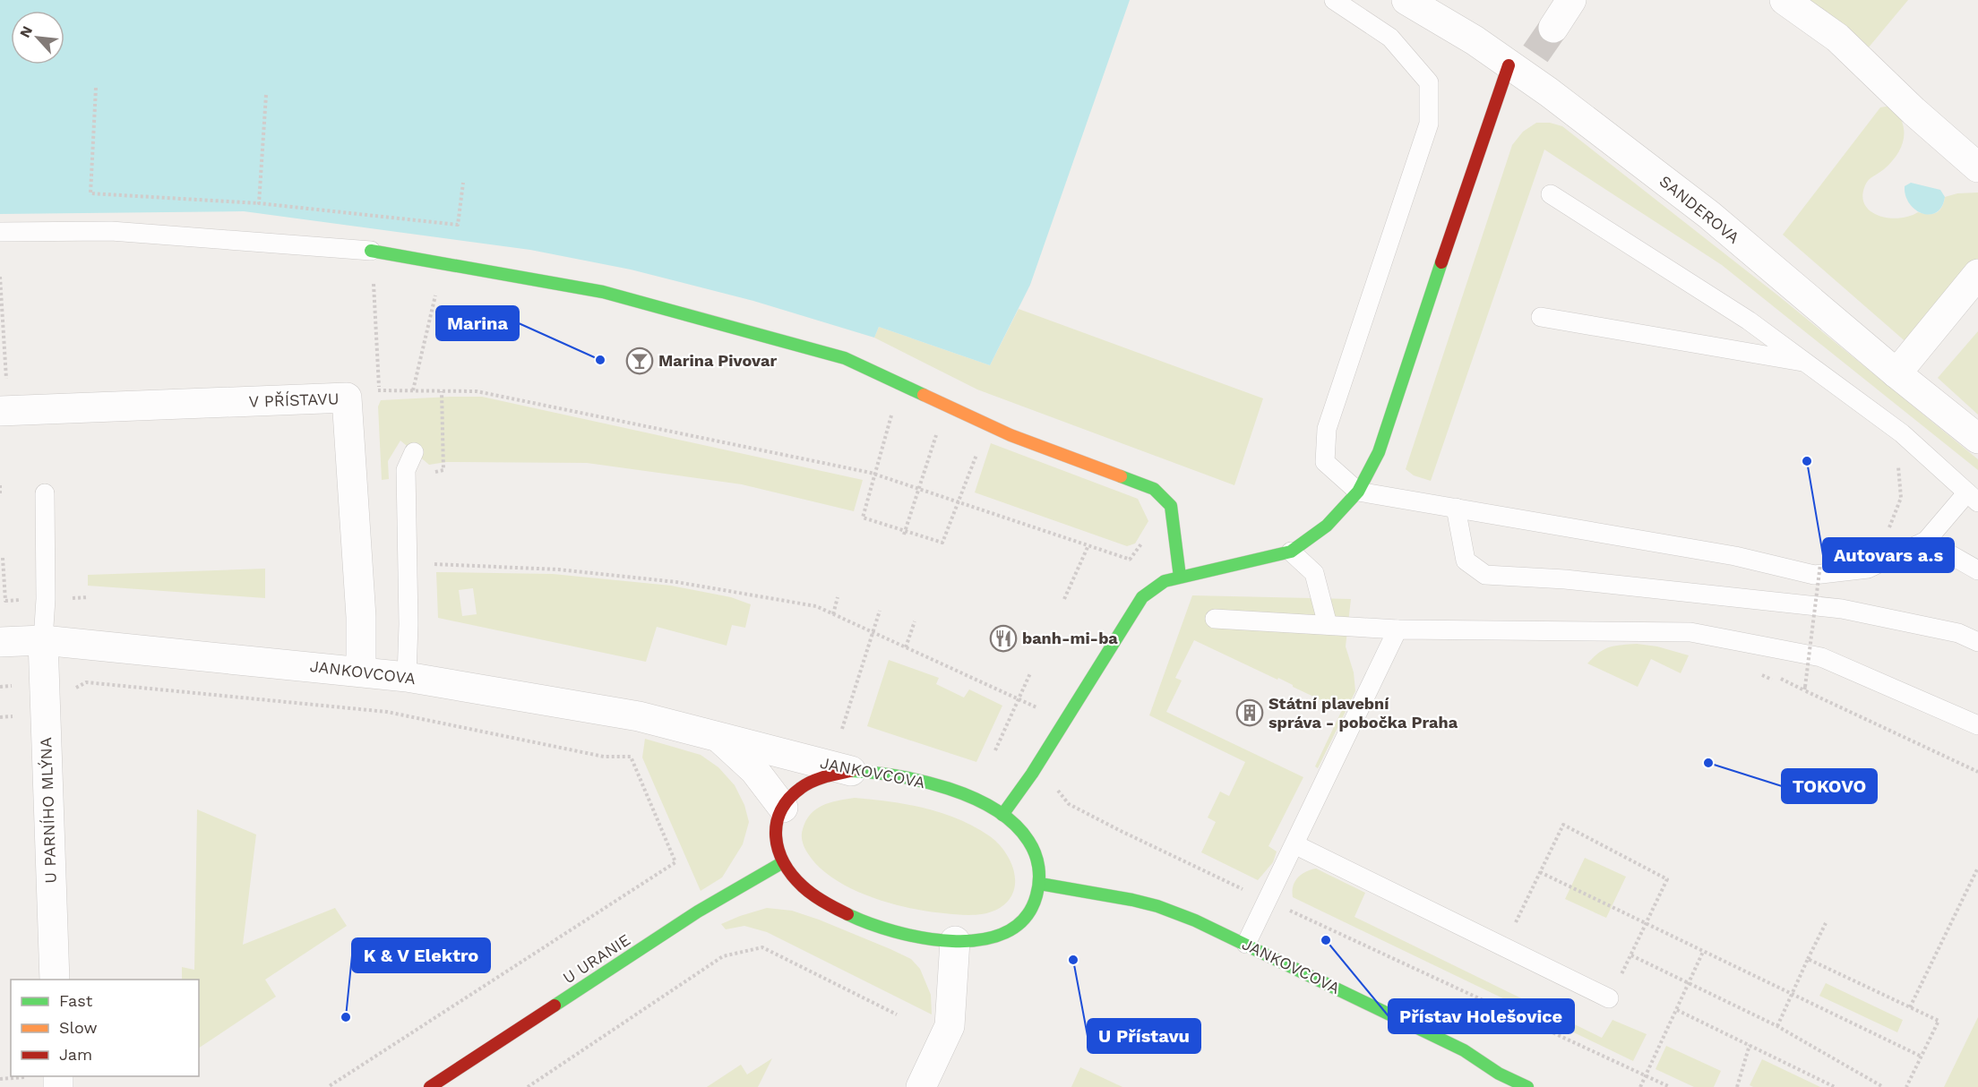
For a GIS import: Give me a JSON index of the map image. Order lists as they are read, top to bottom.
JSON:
{
  "streets": {
    "street": [
      "SANDEROVA",
      "V PŘÍSTAVU",
      "JANKOVCOVA",
      "U PARNÍHO MLÝNA",
      "U URANIE"
    ]
  },
  "crossings": [
    ["V PŘÍSTAVU", "JANKOVCOVA"],
    ["JANKOVCOVA", "U PARNÍHO MLÝNA"],
    ["JANKOVCOVA", "U URANIE"]
  ],
  "places": {
    "other": [
      "Marina",
      "Autovars a.s",
      "TOKOVO",
      "Přístav Holešovice",
      "U Přístavu",
      "K & V Elektro"
    ],
    "bar": ["Marina Pivovar"],
    "restaurant": ["banh-mi-ba"],
    "building": ["Státní plavební správa - pobočka Praha"]
  },
  "legend": ["Fast", "Slow", "Jam"],
  "north": "top left"
}
